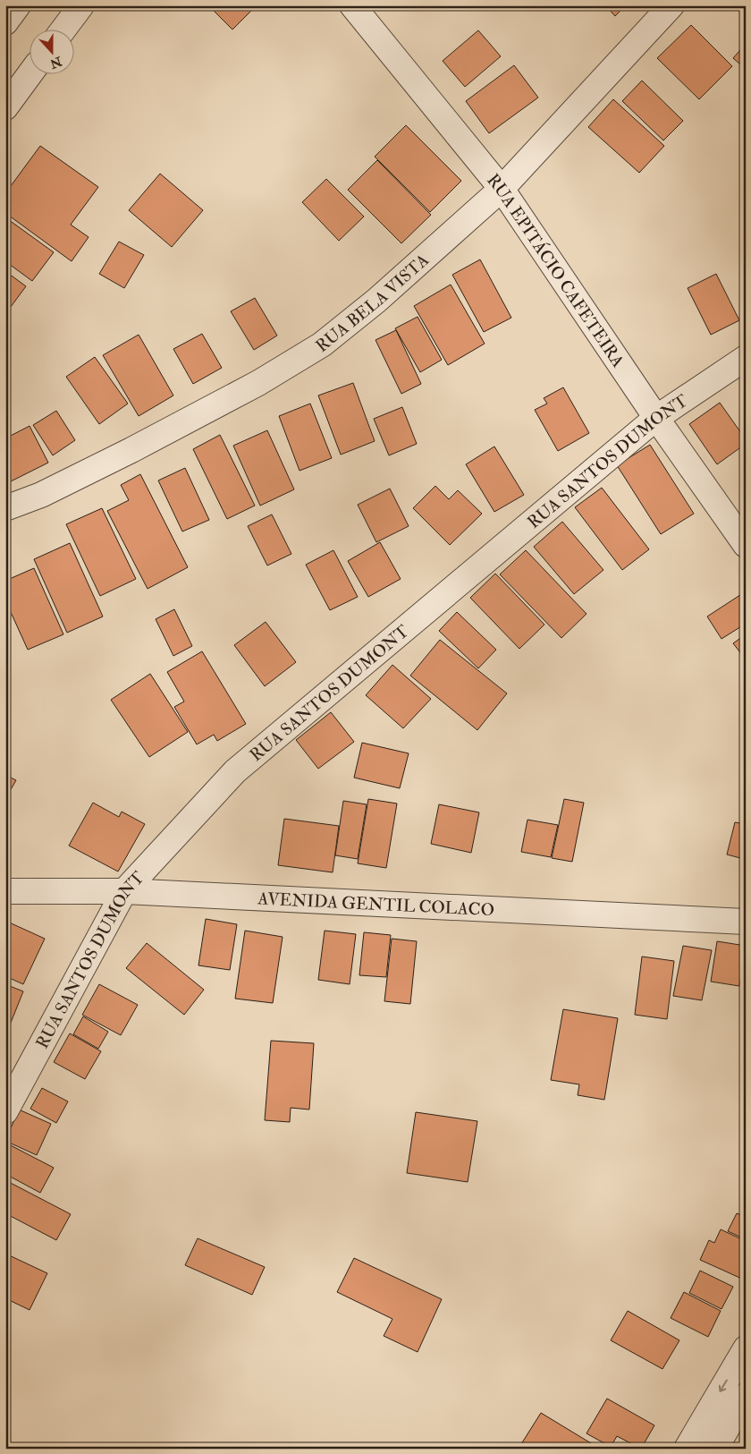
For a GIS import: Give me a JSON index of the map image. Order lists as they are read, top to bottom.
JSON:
{
  "streets": {
    "street": [
      "RUA EPITÁCIO CAFETEIRA",
      "RUA BELA VISTA",
      "RUA SANTOS DUMONT",
      "AVENIDA GENTIL COLACO"
    ]
  },
  "crossings": [
    ["RUA EPITÁCIO CAFETEIRA", "RUA BELA VISTA"],
    ["RUA EPITÁCIO CAFETEIRA", "RUA SANTOS DUMONT"],
    ["RUA SANTOS DUMONT", "AVENIDA GENTIL COLACO"]
  ],
  "north": "bottom"
}
